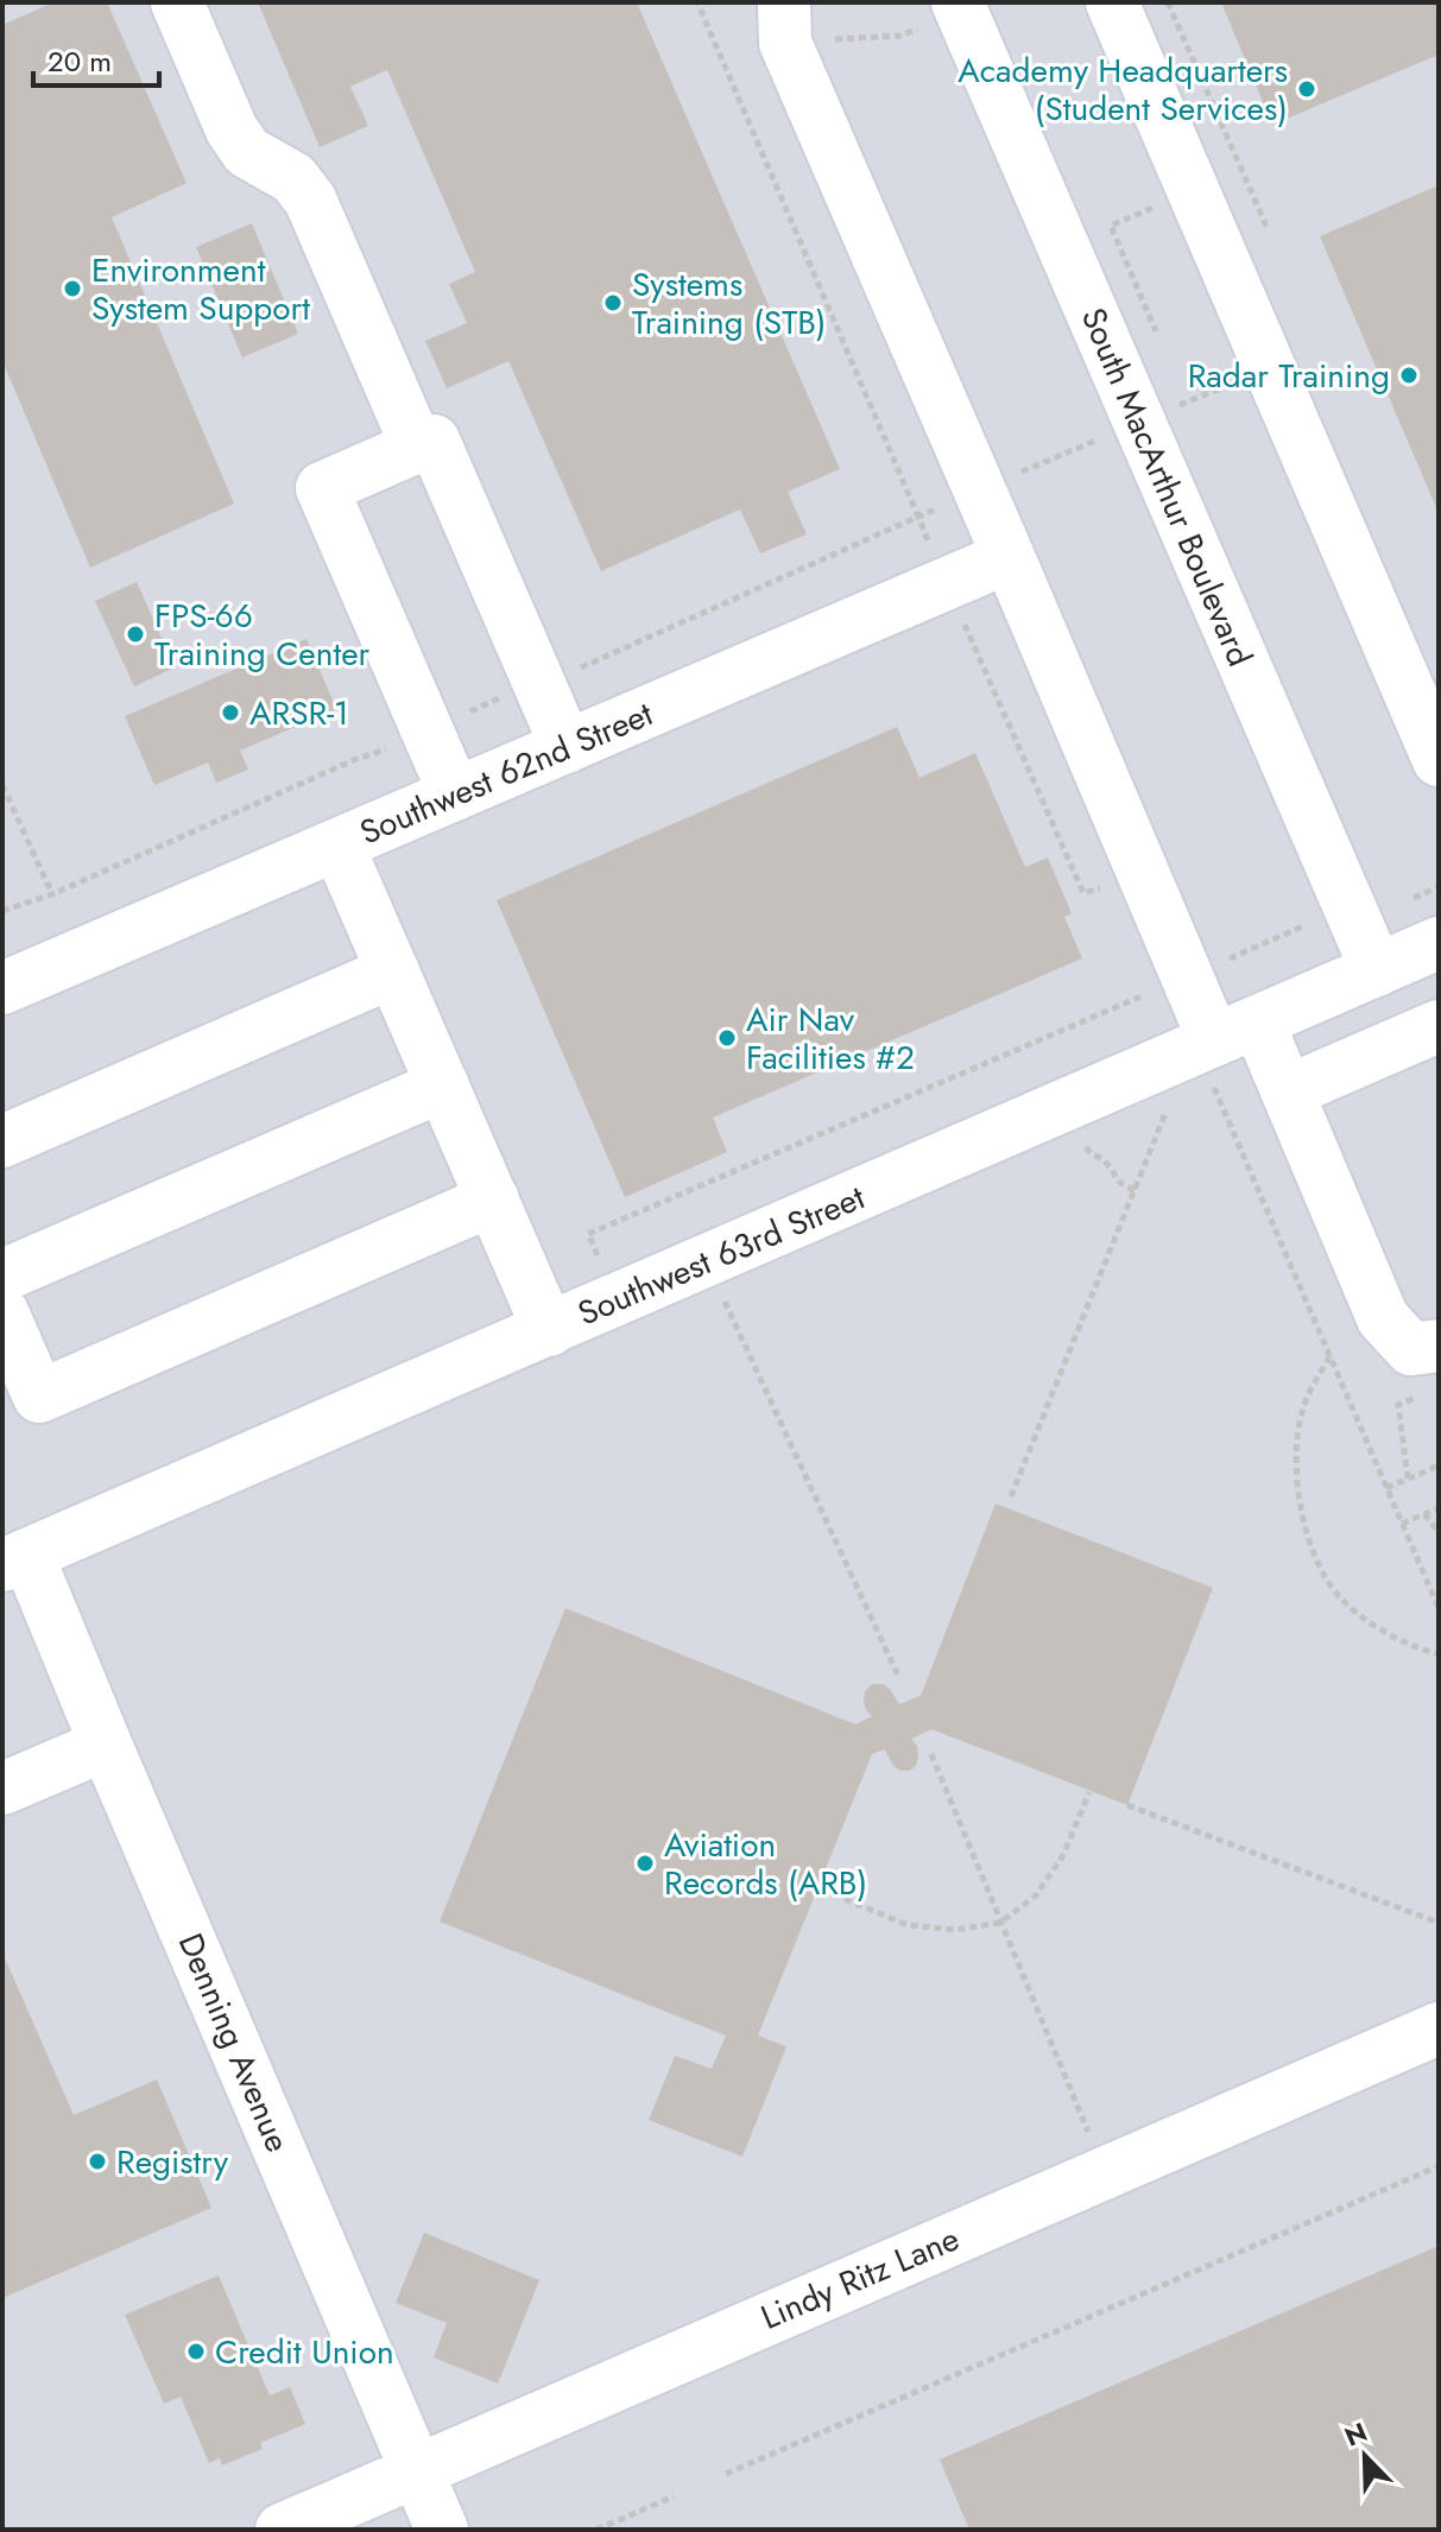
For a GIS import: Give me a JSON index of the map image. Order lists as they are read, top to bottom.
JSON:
{
  "streets": {
    "street": [
      "South MacArthur Boulevard",
      "Southwest 62nd Street",
      "Southwest 63rd Street",
      "Denning Avenue",
      "Lindy Ritz Lane"
    ]
  },
  "crossings": [
    ["South MacArthur Boulevard", "Southwest 63rd Street"],
    ["Southwest 63rd Street", "Denning Avenue"],
    ["Denning Avenue", "Lindy Ritz Lane"]
  ],
  "places": [
    "Academy Headquarters (Student Services)",
    "Environment System Support",
    "Systems Training (STB)",
    "Radar Training",
    "FPS-66 Training Center",
    "ARSR-1",
    "Air Nav Facilities #2",
    "Aviation Records (ARB)",
    "Registry",
    "Credit Union"
  ],
  "scale_bar": "20 m",
  "north": "top left"
}
